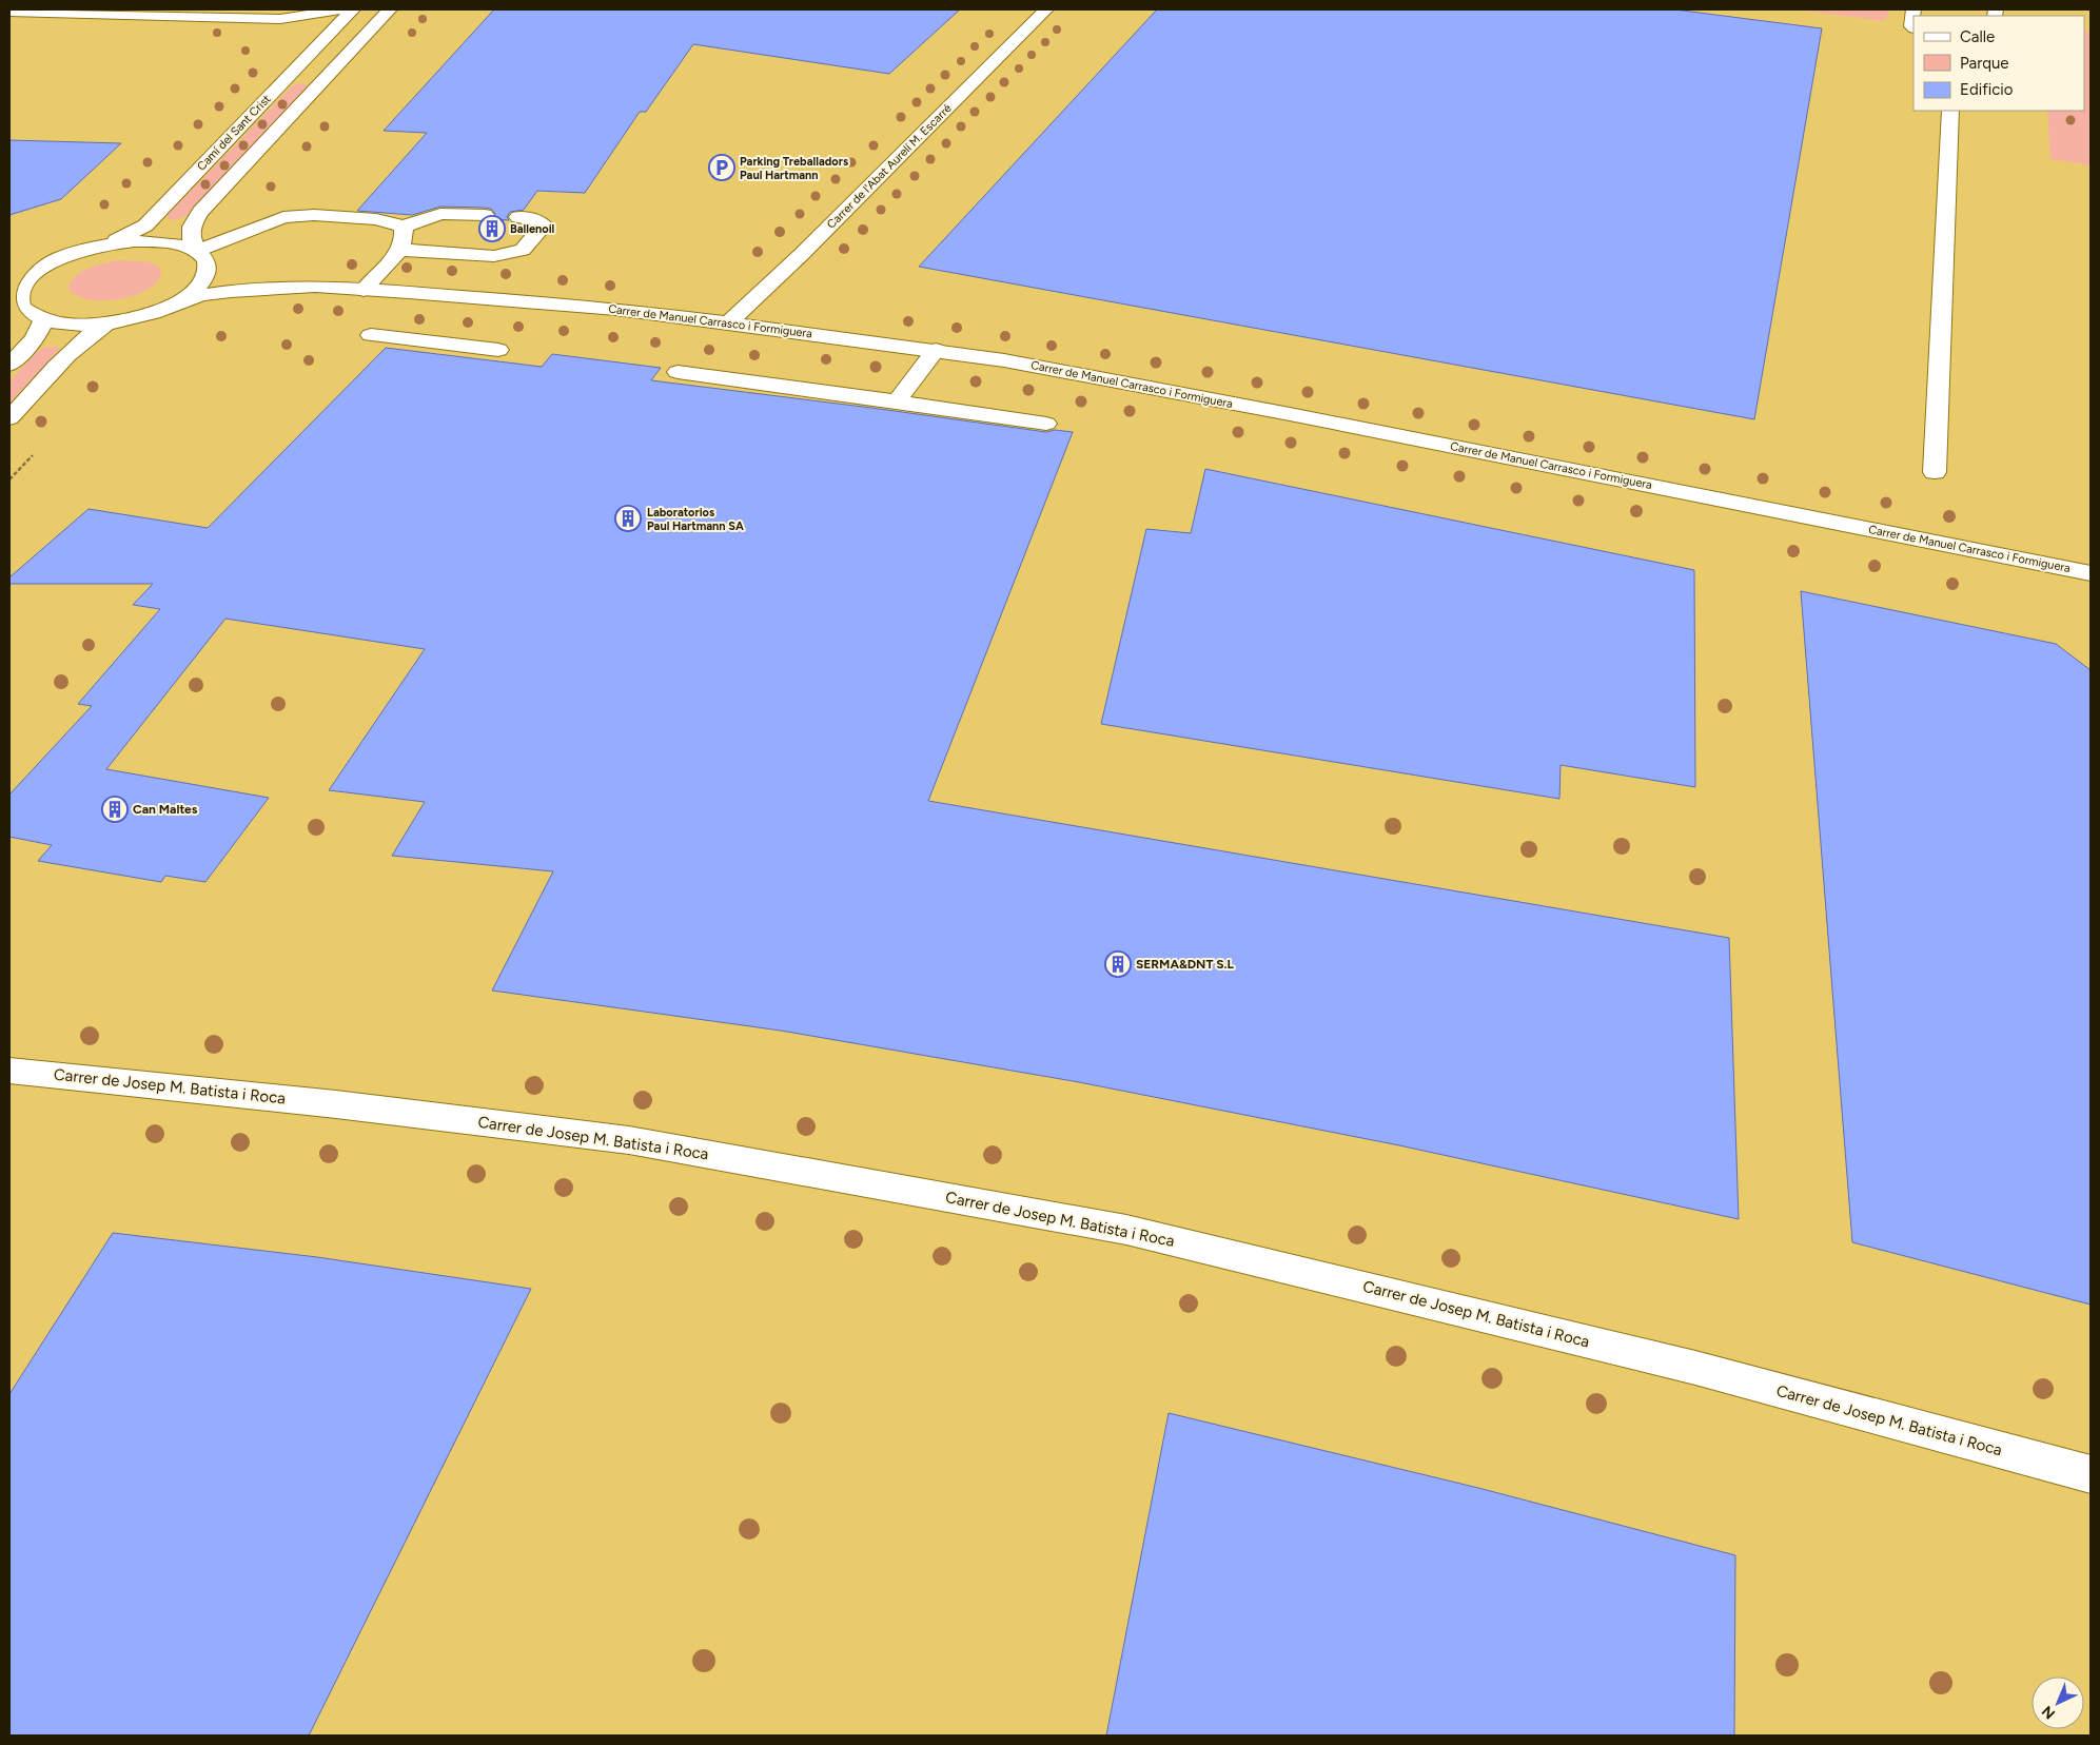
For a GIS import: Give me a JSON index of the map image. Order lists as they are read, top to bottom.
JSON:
{
  "streets": {
    "street": [
      "Camí del Sant Crist",
      "Carrer de l'Abat Aurelí M. Escarré",
      "Carrer de Manuel Carrasco i Formiguera",
      "Carrer de Josep M. Batista i Roca"
    ]
  },
  "crossings": [
    ["Carrer de l'Abat Aurelí M. Escarré", "Carrer de Manuel Carrasco i Formiguera"]
  ],
  "places": {
    "parking": ["Parking Treballadors Paul Hartmann"],
    "building": [
      "Ballenoil",
      "Laboratorios Paul Hartmann SA",
      "Can Maltes",
      "SERMA&DNT S.L"
    ]
  },
  "legend": ["Calle", "Parque", "Edificio"],
  "north": "bottom left"
}
